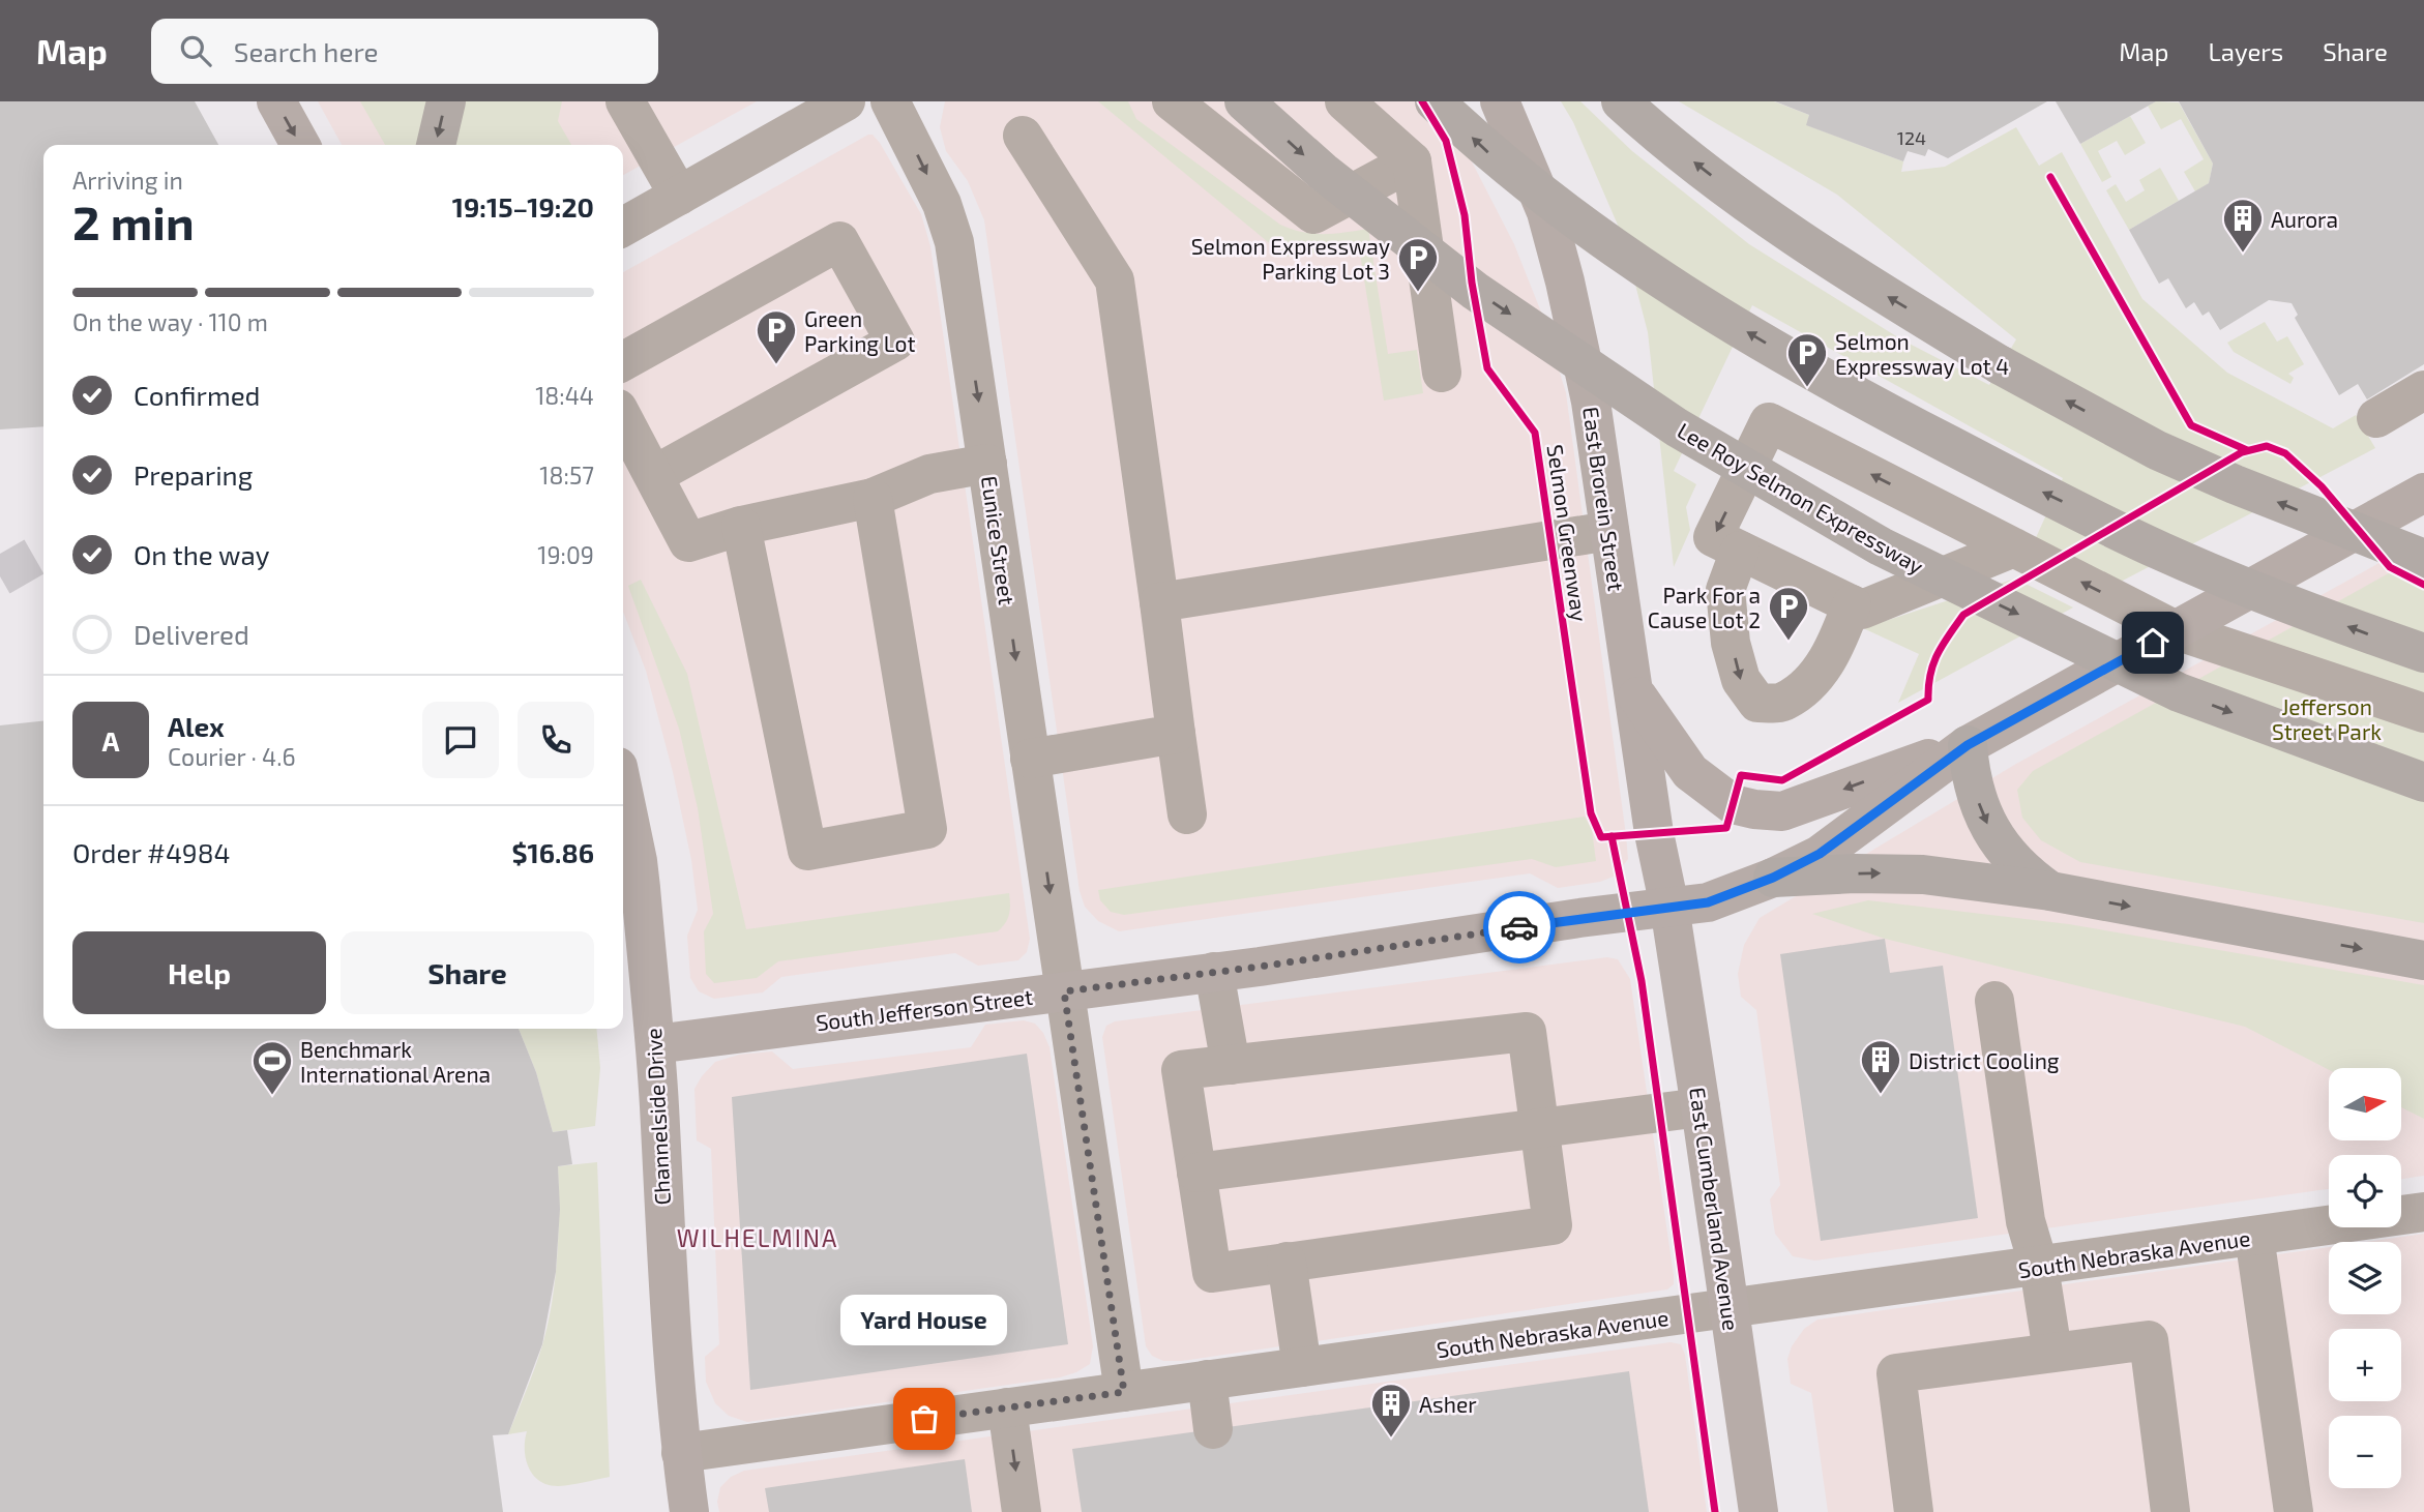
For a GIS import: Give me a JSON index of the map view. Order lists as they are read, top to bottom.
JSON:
{
  "streets": {
    "highway": ["Lee Roy Selmon Expressway"],
    "main road": [
      "East Brorein Street",
      "South Jefferson Street",
      "Channelside Drive",
      "East Cumberland Avenue"
    ],
    "street": ["Eunice Street", "South Nebraska Avenue"],
    "cycle path": ["Selmon Greenway"]
  },
  "crossings": [
    ["East Brorein Street", "South Jefferson Street"],
    ["East Brorein Street", "East Cumberland Avenue"],
    ["Eunice Street", "South Jefferson Street"],
    ["Eunice Street", "South Nebraska Avenue"],
    ["South Jefferson Street", "Channelside Drive"],
    ["South Jefferson Street", "East Cumberland Avenue"],
    ["Channelside Drive", "South Nebraska Avenue"],
    ["East Cumberland Avenue", "South Nebraska Avenue"]
  ],
  "districts": ["WILHELMINA"],
  "parks": ["Jefferson Street Park"],
  "places": {
    "building": ["Aurora", "District Cooling", "Asher"],
    "parking": [
      "Selmon Expressway Parking Lot 3",
      "Green Parking Lot",
      "Selmon Expressway Lot 4",
      "Park For a Cause Lot 2"
    ],
    "sports": ["Benchmark International Arena"],
    "other": ["Yard House"]
  },
  "house_numbers": ["124"],
  "north": "right",
  "page": {
    "header": "Map",
    "search": "Search here",
    "nav": ["Map", "Layers", "Share"],
    "heading": ["2 min", "Arriving in", "19:15–19:20"],
    "panel": [
      "Alex",
      "Courier · 4.6",
      "Order #4984",
      "$16.86"
    ],
    "bar": "On the way · 110 m",
    "list": [
      ["Confirmed", "18:44"],
      ["Preparing", "18:57"],
      ["On the way", "19:09"],
      "Delivered"
    ],
    "round": "A",
    "buttons": ["Help", "Share"],
    "map_buttons": ["+", "−"],
    "bubble": "Yard House"
  }
}
